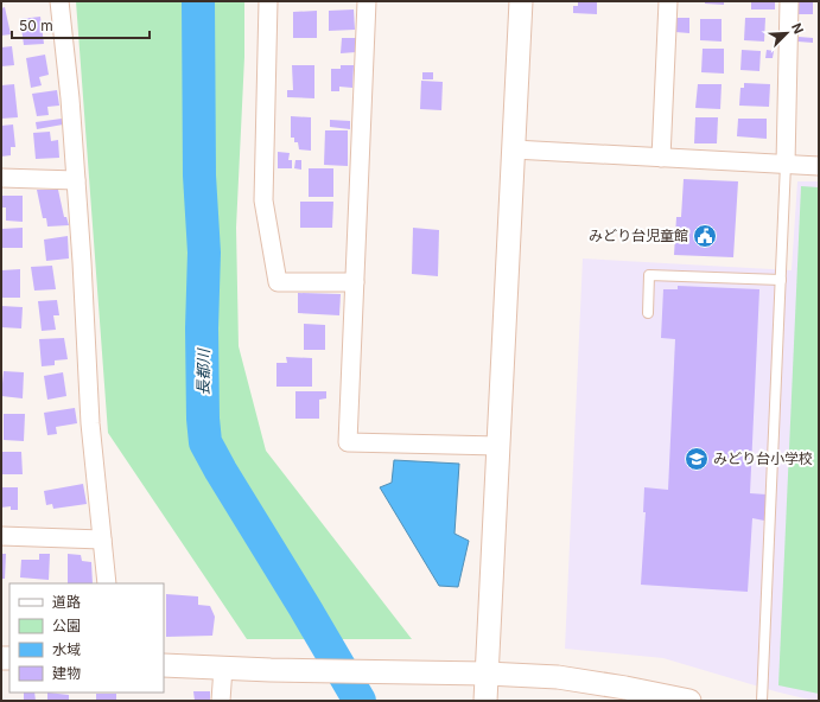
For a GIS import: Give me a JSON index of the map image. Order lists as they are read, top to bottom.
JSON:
{
  "water": ["長都川"],
  "places": {
    "public building": ["みどり台児童館"],
    "school or university": ["みどり台小学校"]
  },
  "legend": [
    "道路",
    "公園",
    "水域",
    "建物"
  ],
  "scale_bar": "50 m",
  "north": "top right"
}
